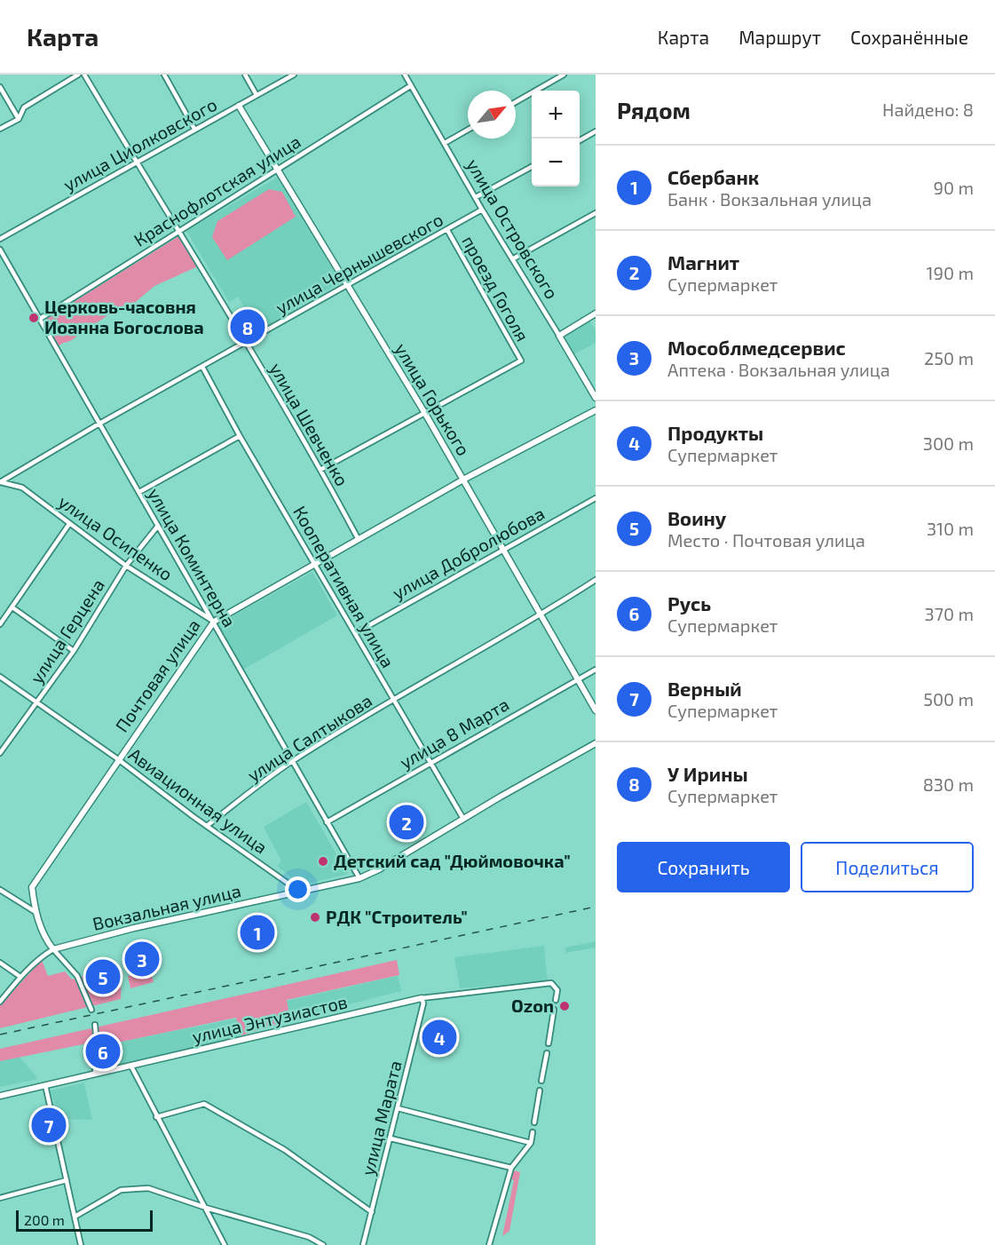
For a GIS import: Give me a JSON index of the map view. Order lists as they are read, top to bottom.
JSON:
{
  "streets": {
    "street": [
      "улица Циолковского",
      "Краснофлотская улица",
      "улица Островского",
      "улица Чернышевского",
      "проезд Гоголя",
      "улица Горького",
      "улица Шевченко",
      "улица Осипенко",
      "улица Добролюбова",
      "улица Коминтерна",
      "Кооперативная улица",
      "улица Герцена",
      "Почтовая улица",
      "улица 8 Марта",
      "улица Салтыкова",
      "Авиационная улица",
      "Вокзальная улица",
      "улица Энтузиастов",
      "улица Марата"
    ]
  },
  "crossings": [
    ["улица Циолковского", "улица Горького"],
    ["улица Циолковского", "улица Шевченко"],
    ["Краснофлотская улица", "улица Островского"],
    ["Краснофлотская улица", "улица Горького"],
    ["Краснофлотская улица", "улица Шевченко"],
    ["Краснофлотская улица", "улица Коминтерна"],
    ["улица Островского", "улица Чернышевского"],
    ["улица Чернышевского", "проезд Гоголя"],
    ["улица Чернышевского", "улица Горького"],
    ["улица Чернышевского", "улица Шевченко"],
    ["улица Чернышевского", "улица Осипенко"],
    ["улица Чернышевского", "улица Коминтерна"],
    ["улица Чернышевского", "Кооперативная улица"],
    ["проезд Гоголя", "улица Горького"],
    ["улица Горького", "улица Добролюбова"],
    ["улица Горького", "Почтовая улица"],
    ["улица Горького", "улица 8 Марта"],
    ["улица Горького", "улица Салтыкова"],
    ["улица Шевченко", "Почтовая улица"],
    ["улица Осипенко", "улица Коминтерна"],
    ["улица Осипенко", "улица Герцена"],
    ["улица Осипенко", "Почтовая улица"],
    ["улица Добролюбова", "Кооперативная улица"],
    ["улица Коминтерна", "улица Герцена"],
    ["улица Коминтерна", "Почтовая улица"],
    ["улица Коминтерна", "улица 8 Марта"],
    ["улица Коминтерна", "улица Салтыкова"],
    ["улица Коминтерна", "Вокзальная улица"],
    ["Кооперативная улица", "Почтовая улица"],
    ["Кооперативная улица", "улица 8 Марта"],
    ["Кооперативная улица", "улица Салтыкова"],
    ["Кооперативная улица", "Вокзальная улица"],
    ["улица Герцена", "Авиационная улица"],
    ["Почтовая улица", "Авиационная улица"],
    ["Почтовая улица", "Вокзальная улица"],
    ["улица Салтыкова", "Авиационная улица"],
    ["Авиационная улица", "Вокзальная улица"],
    ["улица Энтузиастов", "улица Марата"]
  ],
  "places": [
    "Церковь-часовня Иоанна Богослова",
    "Детский сад \"Дюймовочка\"",
    "РДК \"Строитель\"",
    "Ozon"
  ],
  "scale_bar": "200 m",
  "north": "top right",
  "page": {
    "header": "Карта",
    "nav": ["Карта", "Маршрут", "Сохранённые"],
    "heading": ["Рядом", "Найдено: 8"],
    "map_buttons": ["+", "−"],
    "list": [
      {
        "mark": "1",
        "name": "Сбербанк",
        "note": "Банк · Вокзальная улица",
        "value": "90 m"
      },
      {
        "mark": "2",
        "name": "Магнит",
        "note": "Супермаркет",
        "value": "190 m"
      },
      {
        "mark": "3",
        "name": "Мособлмедсервис",
        "note": "Аптека · Вокзальная улица",
        "value": "250 m"
      },
      {
        "mark": "4",
        "name": "Продукты",
        "note": "Супермаркет",
        "value": "300 m"
      },
      {
        "mark": "5",
        "name": "Воину",
        "note": "Место · Почтовая улица",
        "value": "310 m"
      },
      {
        "mark": "6",
        "name": "Русь",
        "note": "Супермаркет",
        "value": "370 m"
      },
      {
        "mark": "7",
        "name": "Верный",
        "note": "Супермаркет",
        "value": "500 m"
      },
      {
        "mark": "8",
        "name": "У Ирины",
        "note": "Супермаркет",
        "value": "830 m"
      }
    ],
    "pins": [
      "8",
      "2",
      "1",
      "3",
      "5",
      "4",
      "6",
      "7"
    ],
    "buttons": ["Сохранить", "Поделиться"],
    "scale": "200 m"
  }
}
